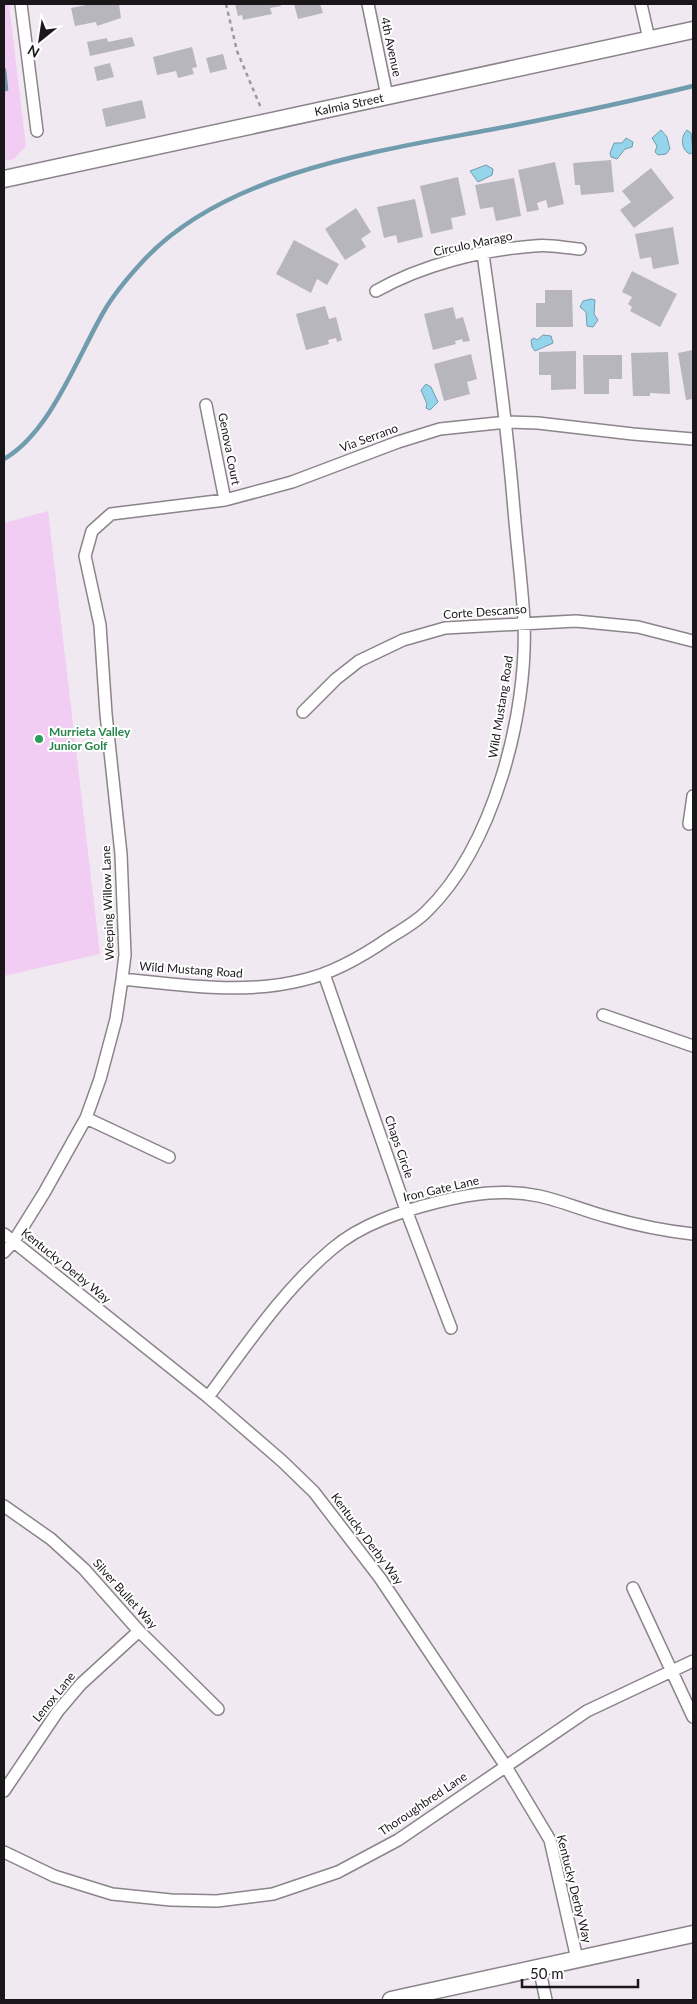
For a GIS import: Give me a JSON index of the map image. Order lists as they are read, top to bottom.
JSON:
{
  "streets": {
    "street": [
      "4th Avenue",
      "Kalmia Street",
      "Circulo Marago",
      "Via Serrano",
      "Genova Court",
      "Corte Descanso",
      "Wild Mustang Road",
      "Weeping Willow Lane",
      "Chaps Circle",
      "Iron Gate Lane",
      "Kentucky Derby Way",
      "Silver Bullet Way",
      "Lenox Lane",
      "Thoroughbred Lane"
    ]
  },
  "crossings": [
    ["4th Avenue", "Kalmia Street"],
    ["Circulo Marago", "Wild Mustang Road"],
    ["Via Serrano", "Genova Court"],
    ["Via Serrano", "Wild Mustang Road"],
    ["Via Serrano", "Weeping Willow Lane"],
    ["Corte Descanso", "Wild Mustang Road"],
    ["Wild Mustang Road", "Weeping Willow Lane"],
    ["Wild Mustang Road", "Chaps Circle"],
    ["Weeping Willow Lane", "Kentucky Derby Way"],
    ["Chaps Circle", "Iron Gate Lane"],
    ["Iron Gate Lane", "Kentucky Derby Way"],
    ["Kentucky Derby Way", "Thoroughbred Lane"],
    ["Silver Bullet Way", "Lenox Lane"]
  ],
  "places": ["Murrieta Valley Junior Golf"],
  "scale_bar": "50 m",
  "north": "bottom left"
}
